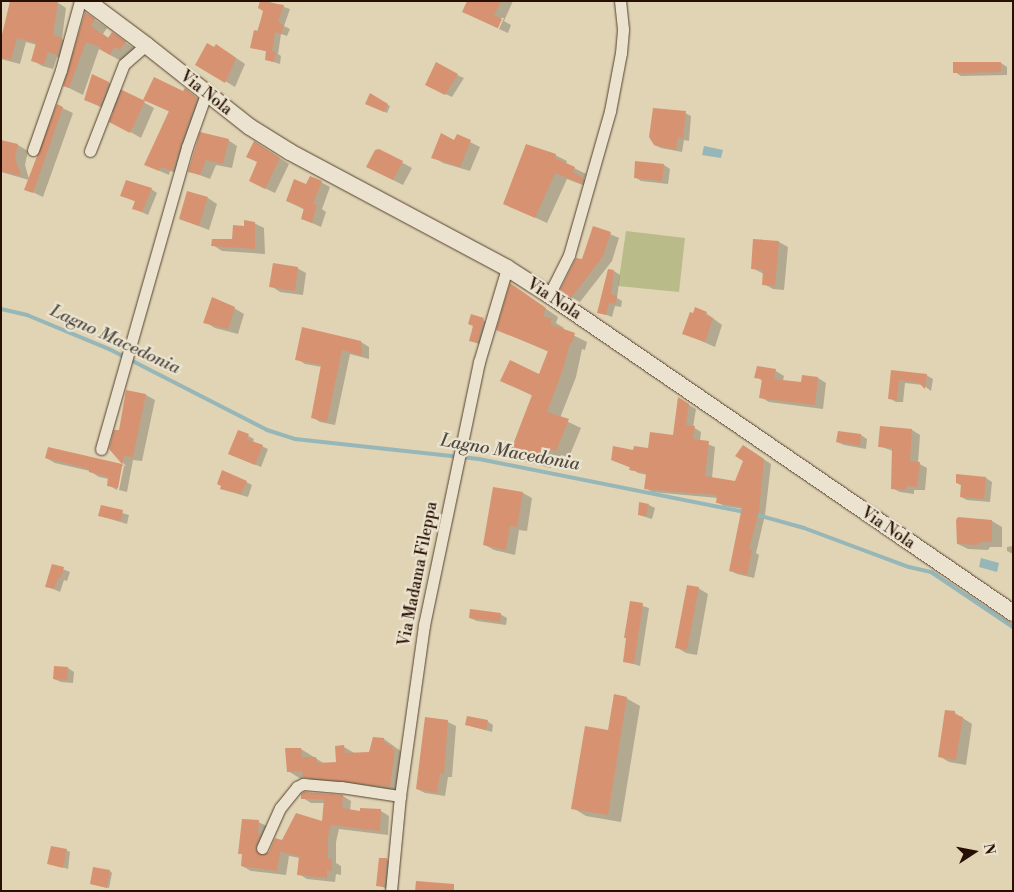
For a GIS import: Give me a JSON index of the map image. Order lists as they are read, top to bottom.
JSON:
{
  "streets": {
    "street": ["Via Nola", "Via Madama Fileppa"]
  },
  "crossings": [
    ["Via Nola", "Via Madama Fileppa"]
  ],
  "water": ["Lagno Macedonia"],
  "north": "right"
}
